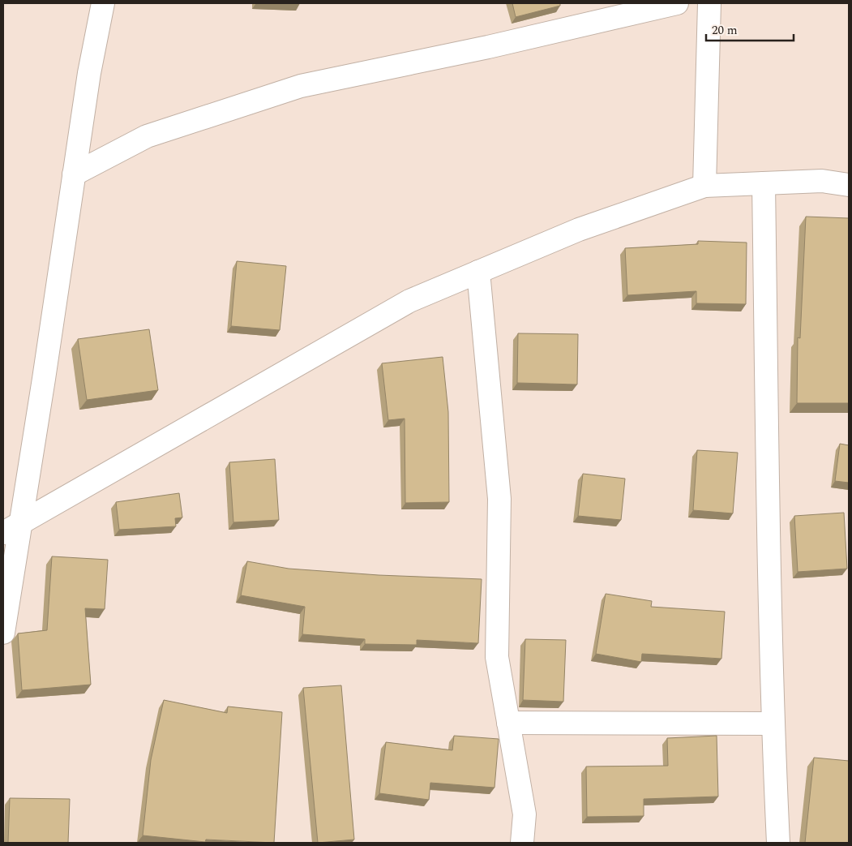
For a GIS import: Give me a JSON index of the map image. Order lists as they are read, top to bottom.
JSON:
{
  "scale_bar": "20 m"
}
